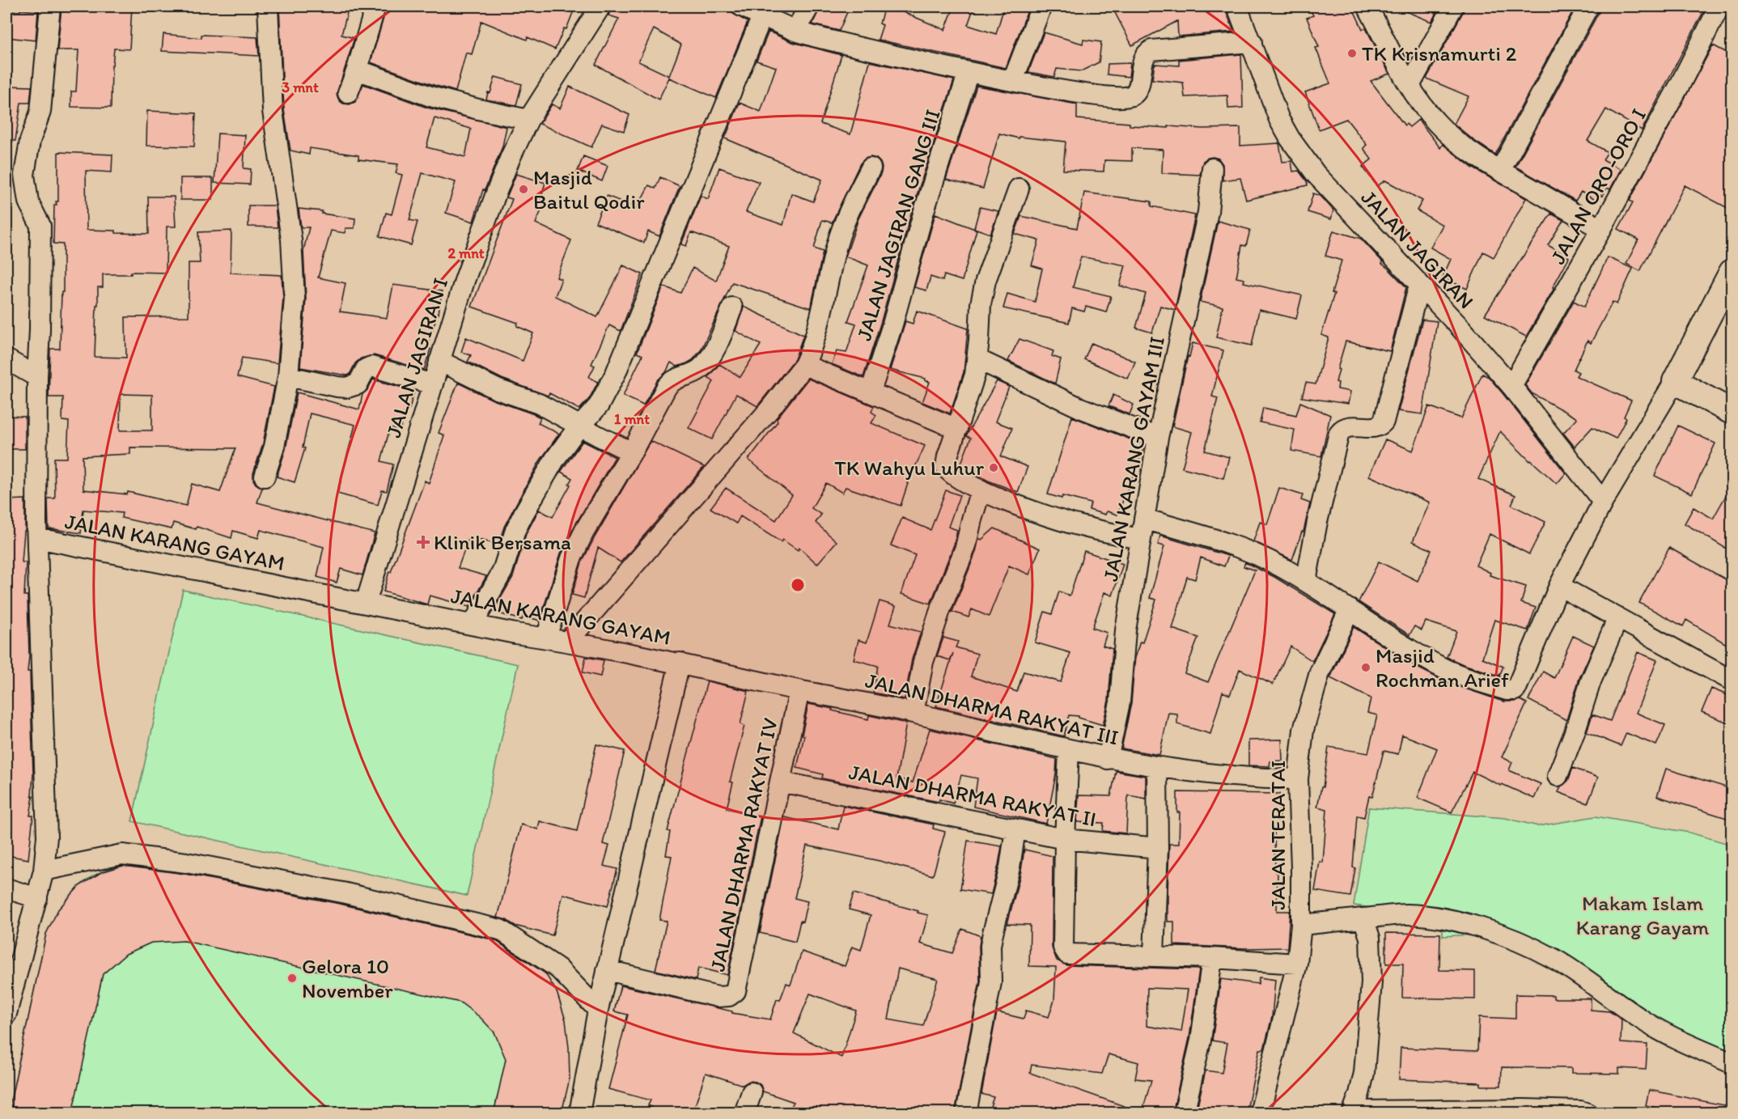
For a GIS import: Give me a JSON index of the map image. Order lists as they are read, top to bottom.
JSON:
{
  "streets": {
    "street": [
      "JALAN ORO-ORO I",
      "JALAN JAGIRAN GANG III",
      "JALAN JAGIRAN",
      "JALAN JAGIRAN I",
      "JALAN KARANG GAYAM III",
      "JALAN KARANG GAYAM",
      "JALAN DHARMA RAKYAT III",
      "JALAN DHARMA RAKYAT II",
      "JALAN TERATAI",
      "JALAN DHARMA RAKYAT IV"
    ]
  },
  "crossings": [
    ["JALAN ORO-ORO I", "JALAN JAGIRAN"],
    ["JALAN JAGIRAN I", "JALAN KARANG GAYAM"],
    ["JALAN KARANG GAYAM III", "JALAN DHARMA RAKYAT III"],
    ["JALAN KARANG GAYAM", "JALAN DHARMA RAKYAT III"],
    ["JALAN KARANG GAYAM", "JALAN DHARMA RAKYAT IV"],
    ["JALAN DHARMA RAKYAT III", "JALAN TERATAI"],
    ["JALAN DHARMA RAKYAT III", "JALAN DHARMA RAKYAT IV"],
    ["JALAN DHARMA RAKYAT II", "JALAN DHARMA RAKYAT IV"]
  ],
  "parks": ["Makam Islam Karang Gayam"],
  "places": {
    "other": [
      "TK Krisnamurti 2",
      "Masjid Baitul Qodir",
      "TK Wahyu Luhur",
      "Masjid Rochman Arief",
      "Gelora 10 November"
    ],
    "health": ["Klinik Bersama"]
  },
  "rings": ["3 mnt", "2 mnt", "1 mnt"]
}
